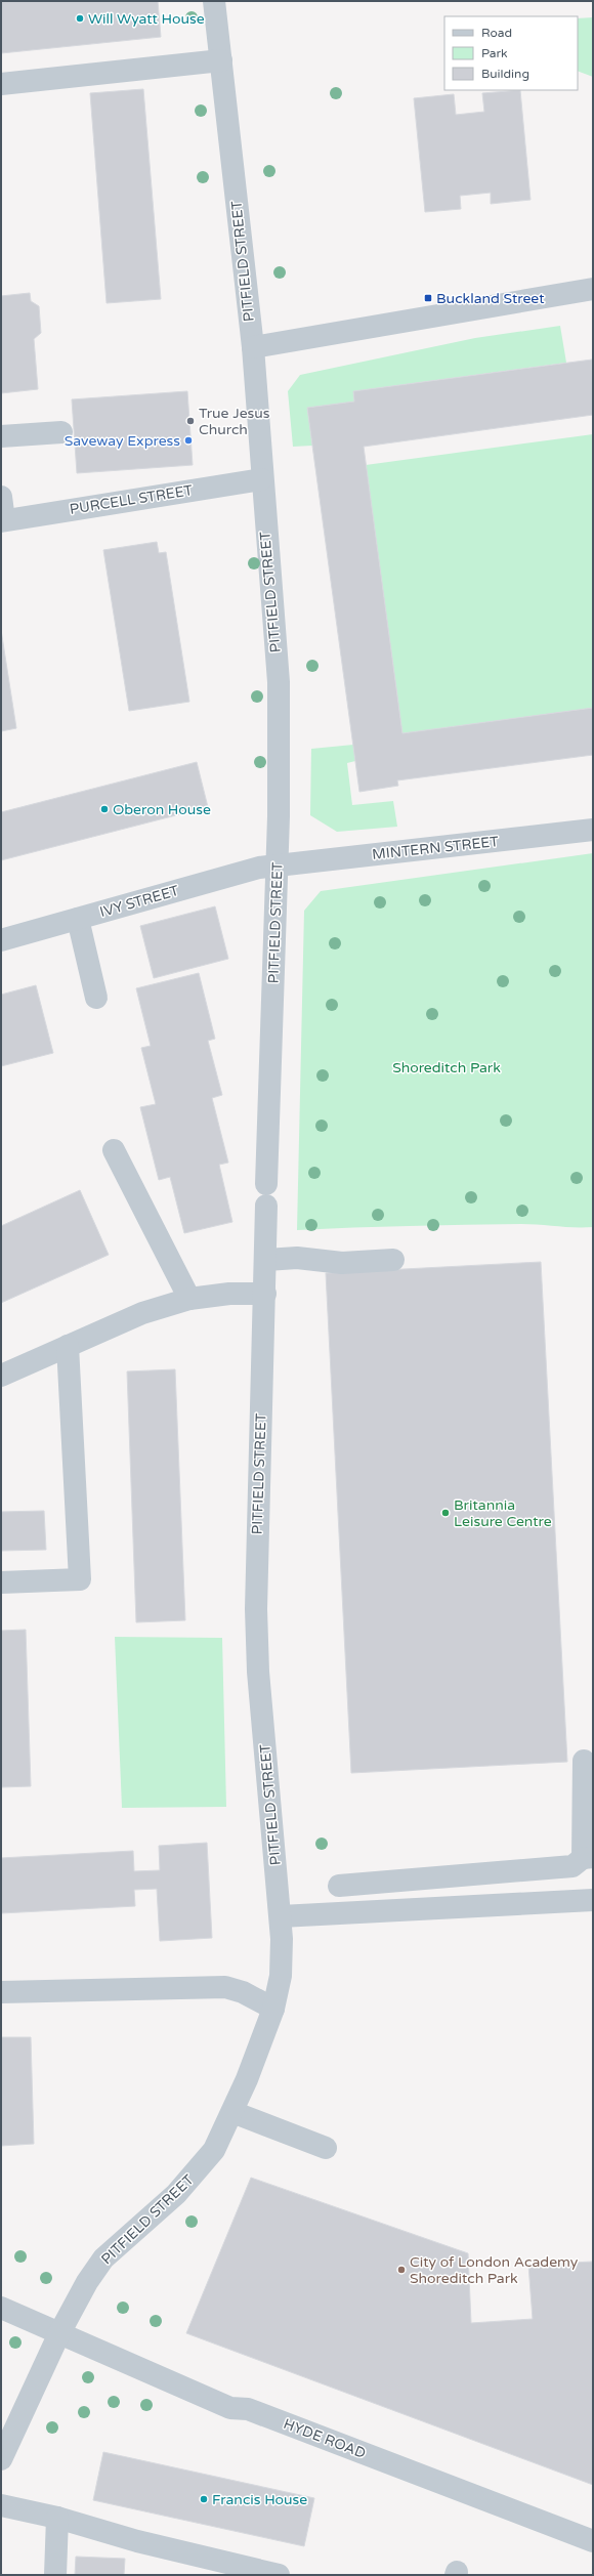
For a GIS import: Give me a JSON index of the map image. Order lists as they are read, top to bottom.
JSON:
{
  "streets": {
    "street": [
      "PITFIELD STREET",
      "PURCELL STREET",
      "MINTERN STREET",
      "IVY STREET",
      "HYDE ROAD"
    ]
  },
  "crossings": [
    ["PITFIELD STREET", "PURCELL STREET"],
    ["PITFIELD STREET", "MINTERN STREET"],
    ["PITFIELD STREET", "IVY STREET"],
    ["PITFIELD STREET", "HYDE ROAD"],
    ["MINTERN STREET", "IVY STREET"]
  ],
  "parks": ["Shoreditch Park"],
  "places": {
    "other": [
      "Will Wyatt House",
      "True Jesus Church",
      "Saveway Express",
      "Oberon House",
      "Britannia Leisure Centre",
      "City of London Academy Shoreditch Park",
      "Francis House"
    ],
    "transit": ["Buckland Street"]
  },
  "legend": ["Road", "Park", "Building"]
}
